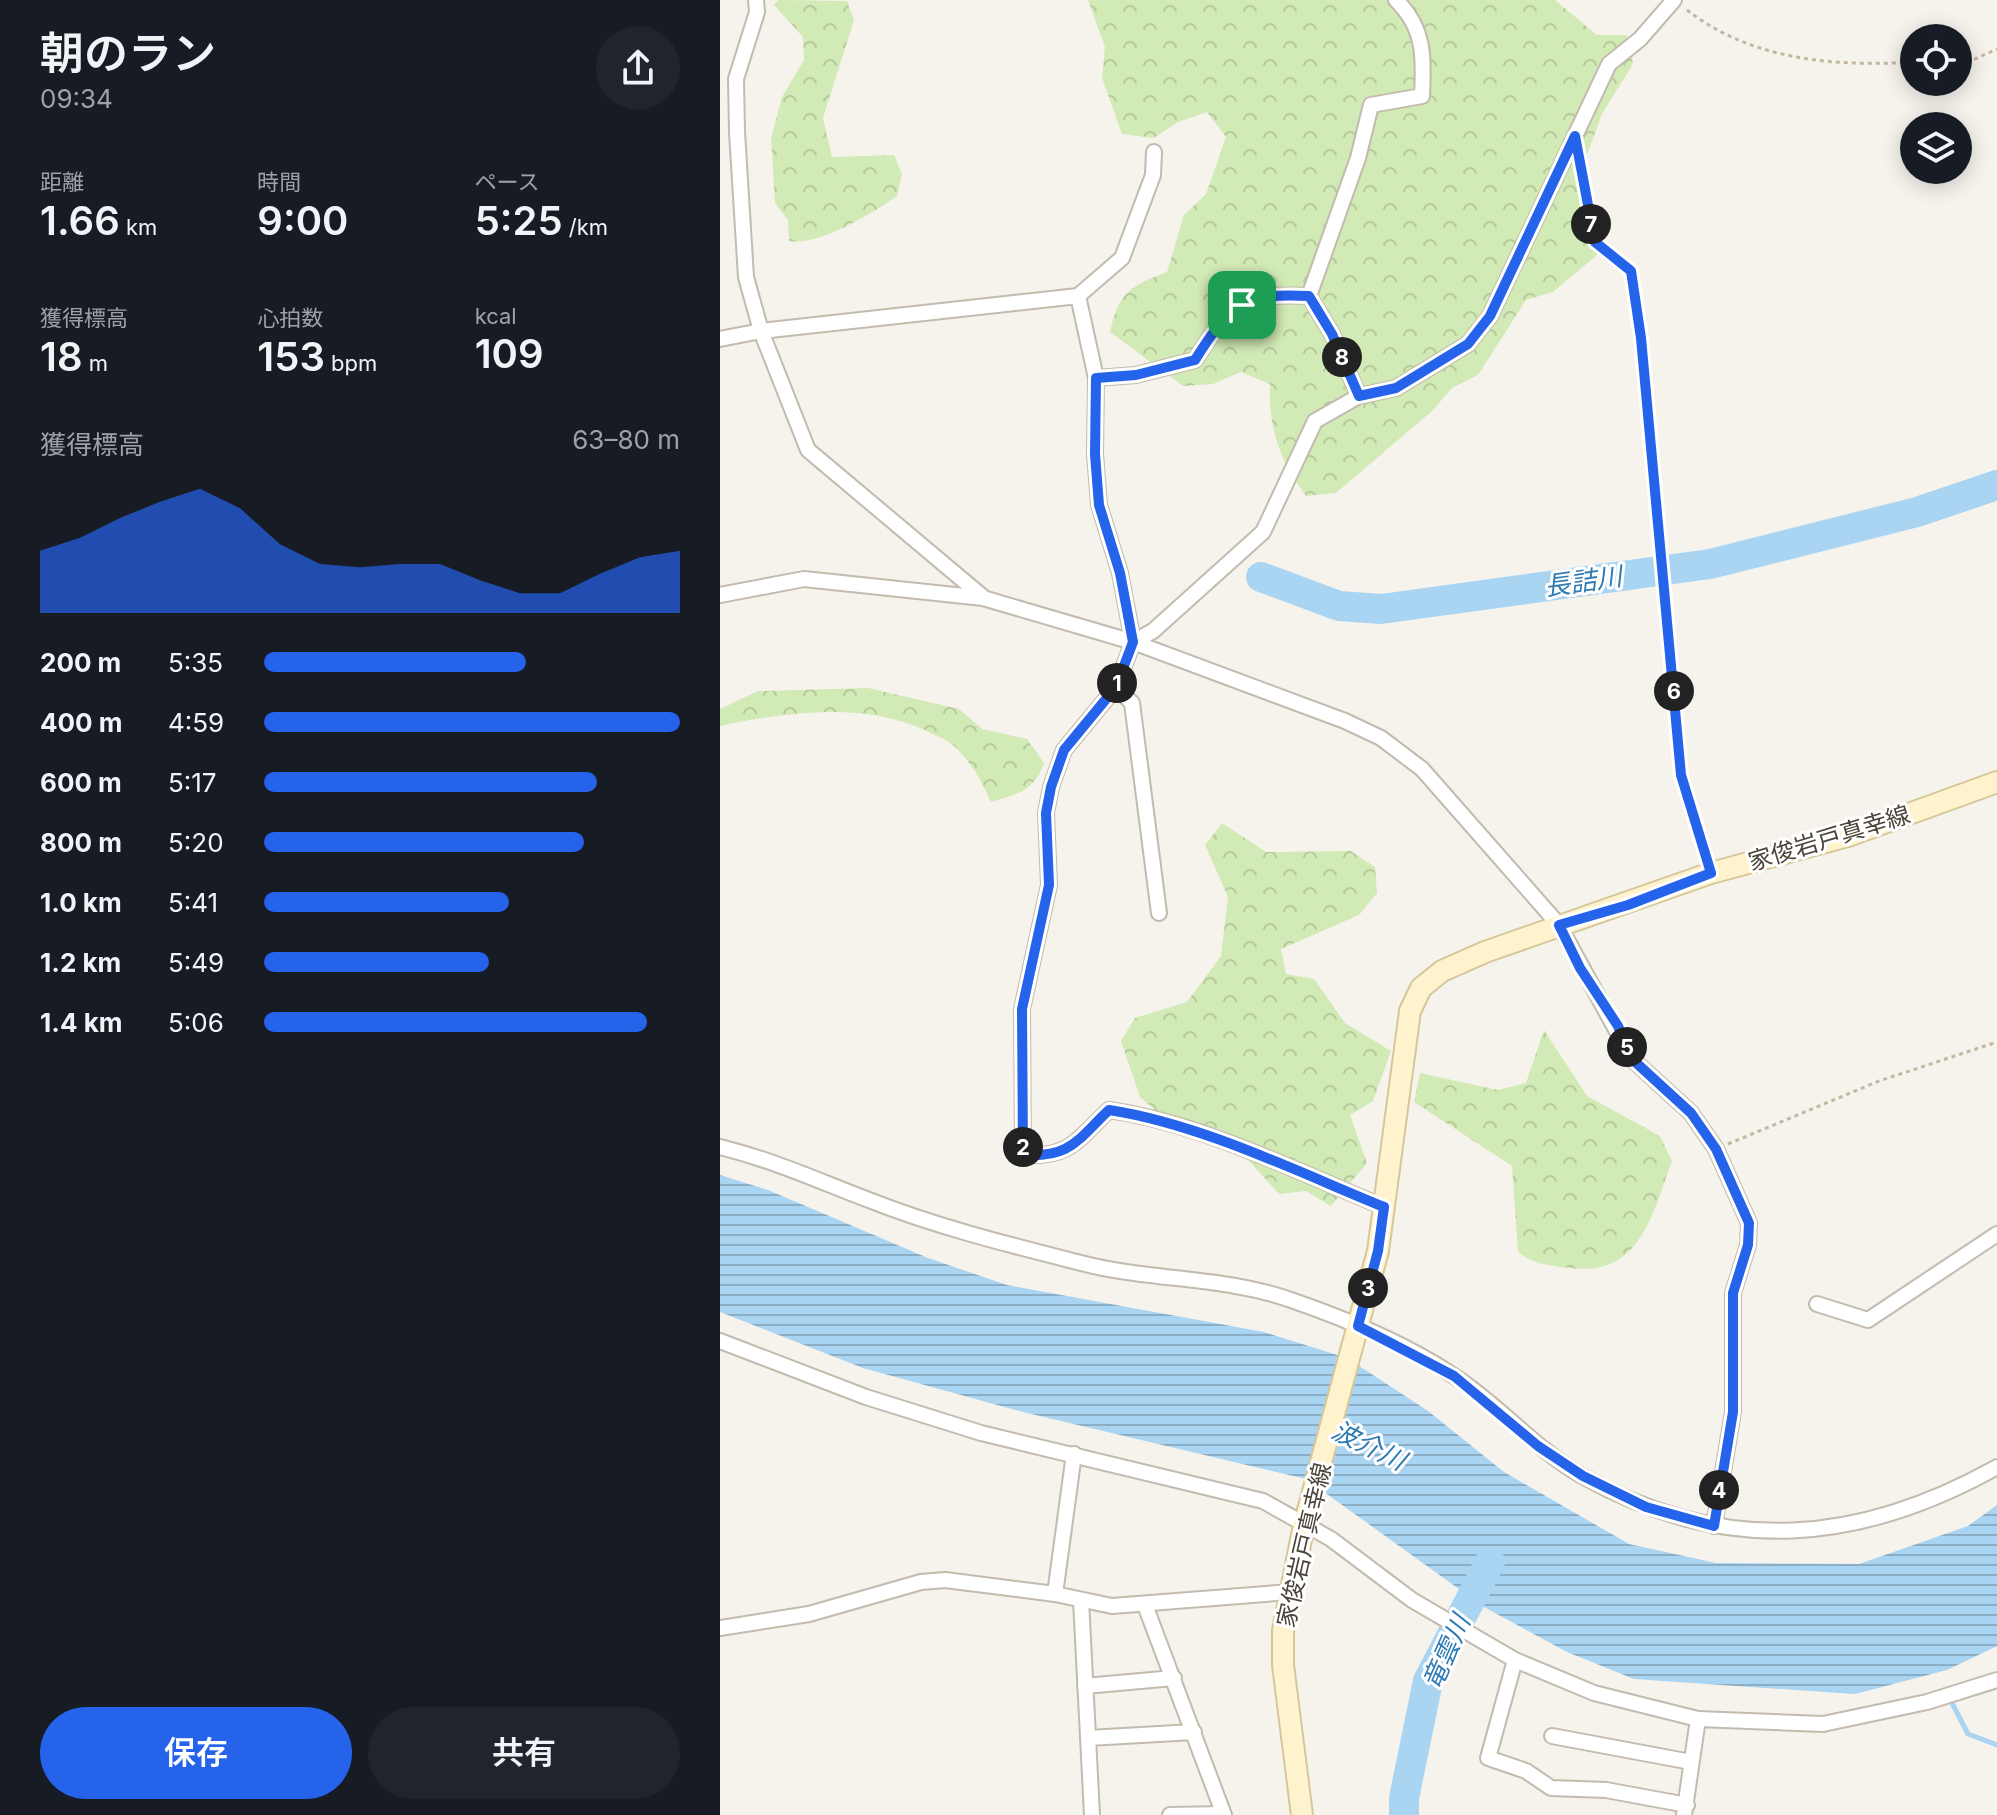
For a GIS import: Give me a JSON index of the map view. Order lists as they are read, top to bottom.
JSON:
{
  "streets": {
    "main road": ["家俊岩戸真幸線"]
  },
  "water": ["長詰川", "波介川", "竜雲川"],
  "page": {
    "heading": ["朝のラン", "09:34"],
    "stats": [
      ["距離", "1.66 km"],
      ["時間", "9:00"],
      ["ペース", "5:25 /km"],
      ["獲得標高", "18 m"],
      ["心拍数", "153 bpm"],
      ["kcal", "109"]
    ],
    "pins": [
      "7",
      "8",
      "1",
      "6",
      "5",
      "2",
      "3",
      "4"
    ],
    "chart": ["獲得標高", "63–80 m"],
    "list": [
      {
        "name": "200 m",
        "note": "5:35"
      },
      {
        "name": "400 m",
        "note": "4:59"
      },
      {
        "name": "600 m",
        "note": "5:17"
      },
      {
        "name": "800 m",
        "note": "5:20"
      },
      {
        "name": "1.0 km",
        "note": "5:41"
      },
      {
        "name": "1.2 km",
        "note": "5:49"
      },
      {
        "name": "1.4 km",
        "note": "5:06"
      }
    ],
    "buttons": ["保存", "共有"]
  }
}
